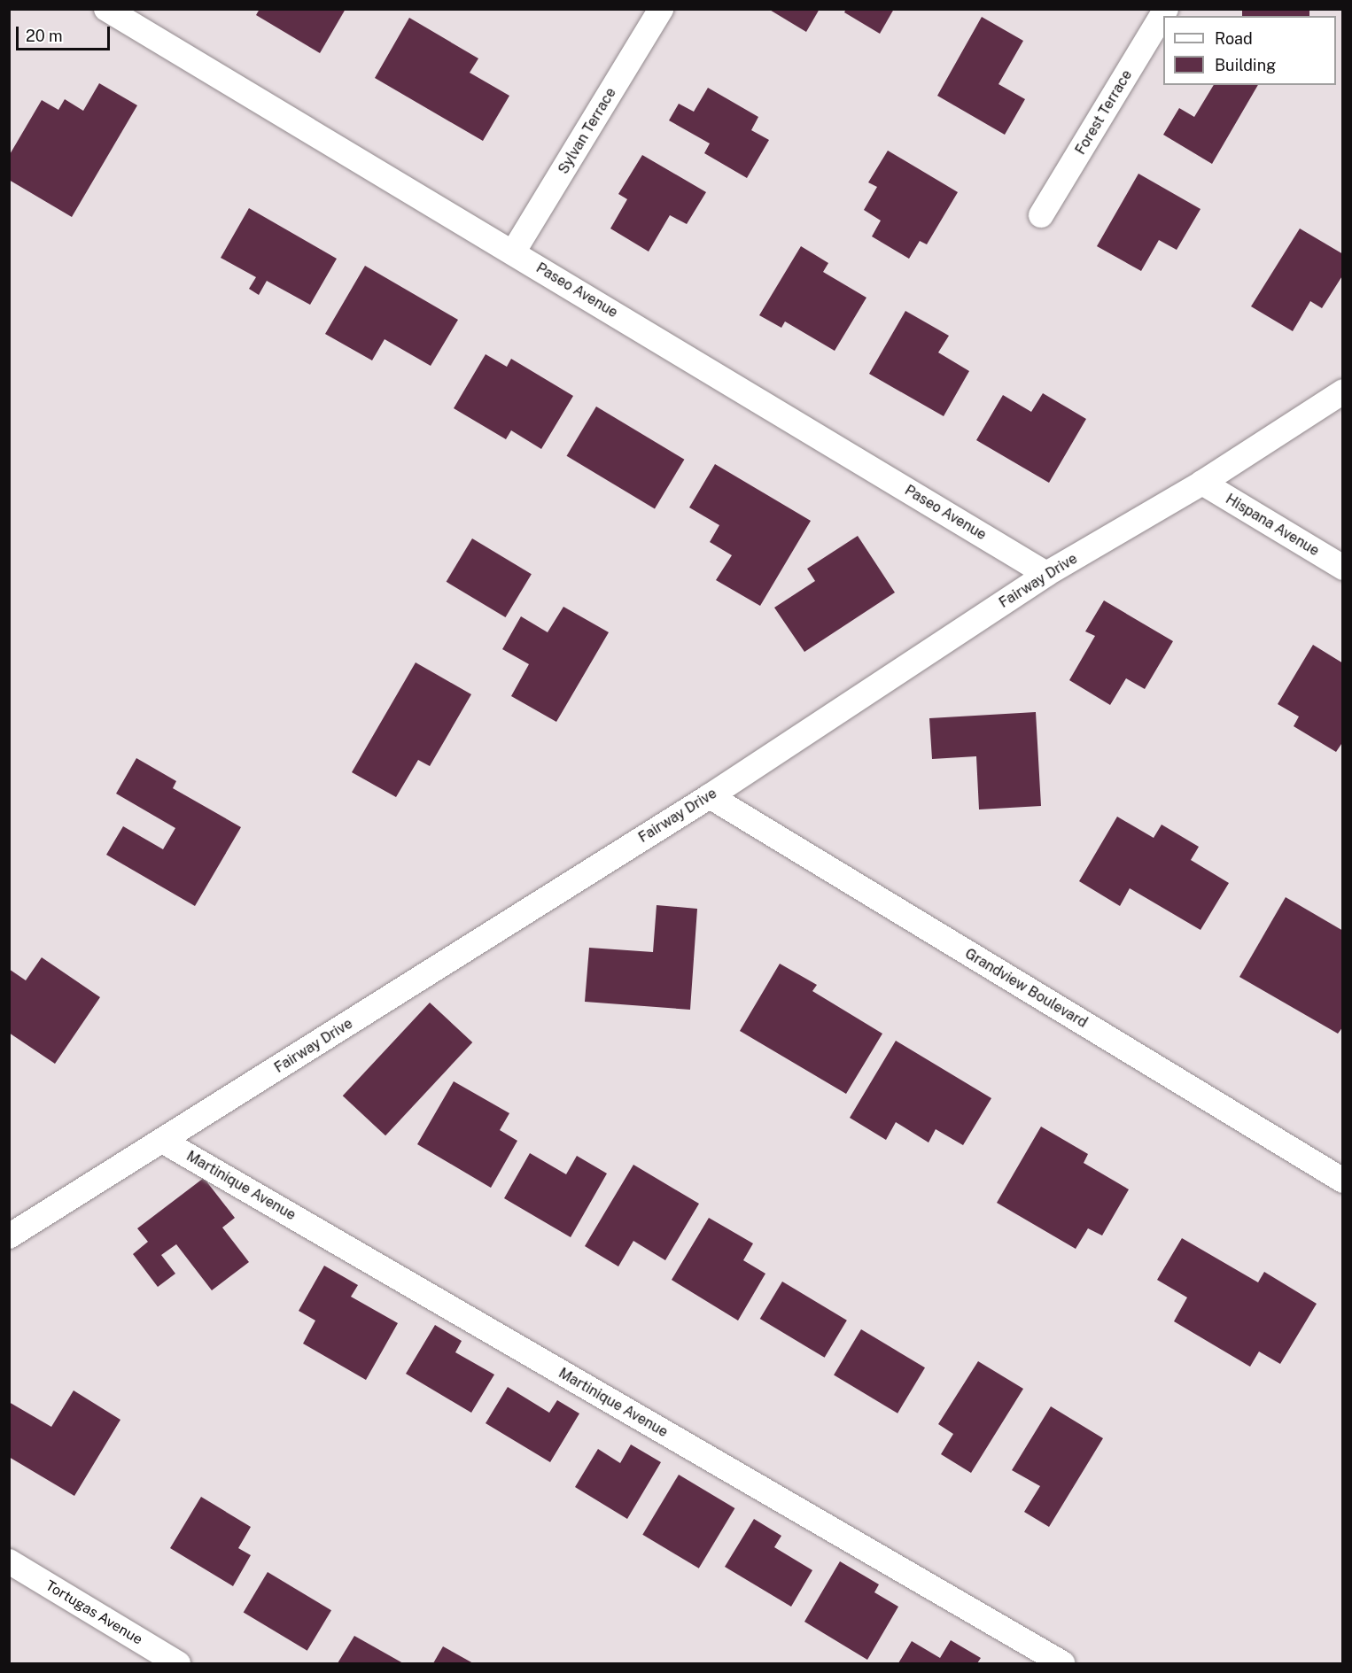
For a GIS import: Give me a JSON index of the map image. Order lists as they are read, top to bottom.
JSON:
{
  "streets": {
    "street": [
      "Forest Terrace",
      "Sylvan Terrace",
      "Paseo Avenue",
      "Hispana Avenue",
      "Fairway Drive",
      "Grandview Boulevard",
      "Martinique Avenue",
      "Tortugas Avenue"
    ]
  },
  "crossings": [
    ["Sylvan Terrace", "Paseo Avenue"],
    ["Paseo Avenue", "Fairway Drive"],
    ["Hispana Avenue", "Fairway Drive"],
    ["Fairway Drive", "Grandview Boulevard"],
    ["Fairway Drive", "Martinique Avenue"]
  ],
  "legend": ["Road", "Building"],
  "scale_bar": "20 m"
}
